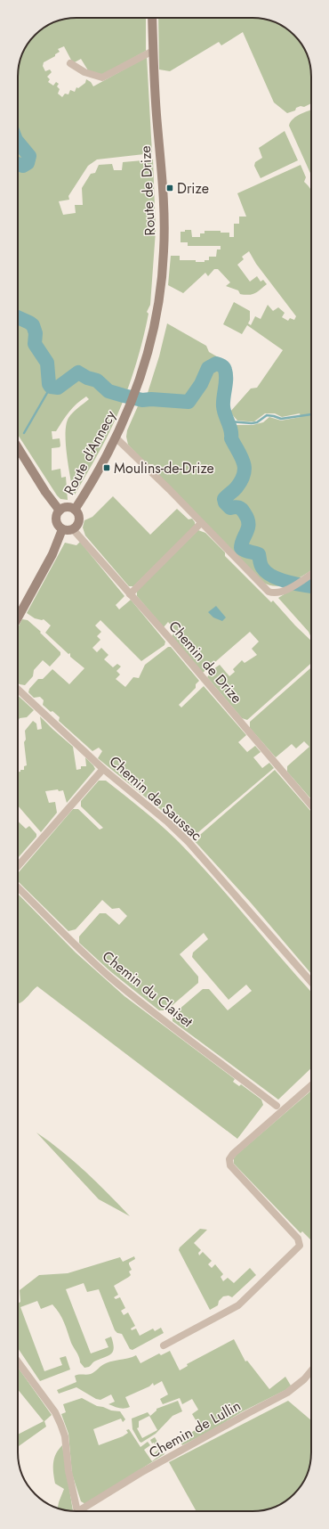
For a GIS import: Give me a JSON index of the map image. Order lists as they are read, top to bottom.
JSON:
{
  "streets": {
    "main road": ["Route de Drize", "Route d'Annecy"],
    "street": [
      "Chemin de Drize",
      "Chemin de Saussac",
      "Chemin du Claiset",
      "Chemin de Lullin"
    ]
  },
  "crossings": [
    ["Route de Drize", "Route d'Annecy"],
    ["Route d'Annecy", "Chemin de Drize"]
  ],
  "places": {
    "transit": ["Drize", "Moulins-de-Drize"]
  }
}
